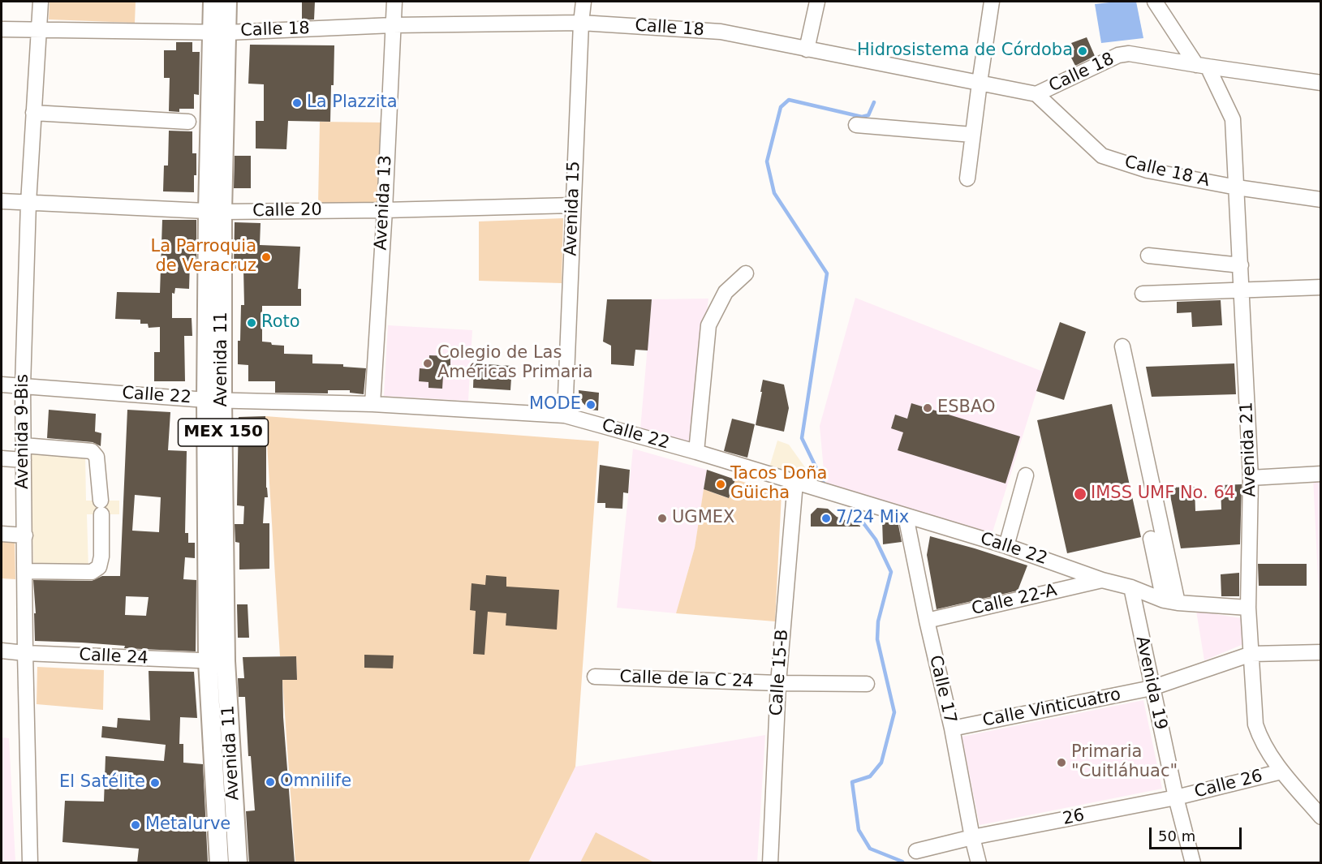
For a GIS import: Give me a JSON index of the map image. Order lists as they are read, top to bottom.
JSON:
{
  "streets": {
    "main road": ["Avenida 11", "MEX 150"],
    "street": [
      "Calle 18",
      "Calle 18 A",
      "Avenida 13",
      "Avenida 15",
      "Calle 20",
      "Calle 22",
      "Avenida 9-Bis",
      "Avenida 21",
      "Calle 22-A",
      "Calle 24",
      "Calle 15-B",
      "Calle de la C 24",
      "Avenida 19",
      "Calle 17",
      "Calle Vinticuatro",
      "Calle 26",
      "26"
    ]
  },
  "crossings": [
    ["Calle 18", "Calle 18 A"],
    ["Calle 18", "Avenida 13"],
    ["Calle 18", "Avenida 15"],
    ["Calle 18", "Avenida 11"],
    ["Calle 18", "Avenida 9-Bis"],
    ["Calle 18", "Avenida 21"],
    ["Calle 18 A", "Avenida 21"],
    ["Avenida 13", "Calle 20"],
    ["Avenida 13", "Calle 22"],
    ["Avenida 15", "Calle 20"],
    ["Avenida 15", "Calle 22"],
    ["Calle 20", "Avenida 11"],
    ["Calle 20", "Avenida 9-Bis"],
    ["Avenida 11", "Calle 22"],
    ["Avenida 11", "Calle 24"],
    ["Calle 22", "Avenida 9-Bis"],
    ["Calle 22", "Avenida 21"],
    ["Calle 22", "Calle 22-A"],
    ["Calle 22", "Calle 15-B"],
    ["Calle 22", "Avenida 19"],
    ["Calle 22", "Calle 17"],
    ["Avenida 9-Bis", "Calle 24"],
    ["Avenida 21", "Calle 26"],
    ["Calle 22-A", "Calle 17"],
    ["Calle 15-B", "Calle de la C 24"],
    ["Avenida 19", "Calle Vinticuatro"],
    ["Avenida 19", "Calle 26"],
    ["Avenida 19", "26"],
    ["Calle 17", "Calle Vinticuatro"],
    ["Calle 17", "26"],
    ["Calle 26", "26"]
  ],
  "places": [
    "Hidrosistema de Córdoba",
    "La Plazzita",
    "La Parroquia de Veracruz",
    "Roto",
    "Colegio de Las Américas Primaria",
    "MODE",
    "ESBAO",
    "Tacos Doña Güicha",
    "IMSS UMF No. 64",
    "UGMEX",
    "7/24 Mix",
    "Primaria \"Cuitláhuac\"",
    "Omnilife",
    "El Satélite",
    "Metalurve"
  ],
  "scale_bar": "50 m"
}
